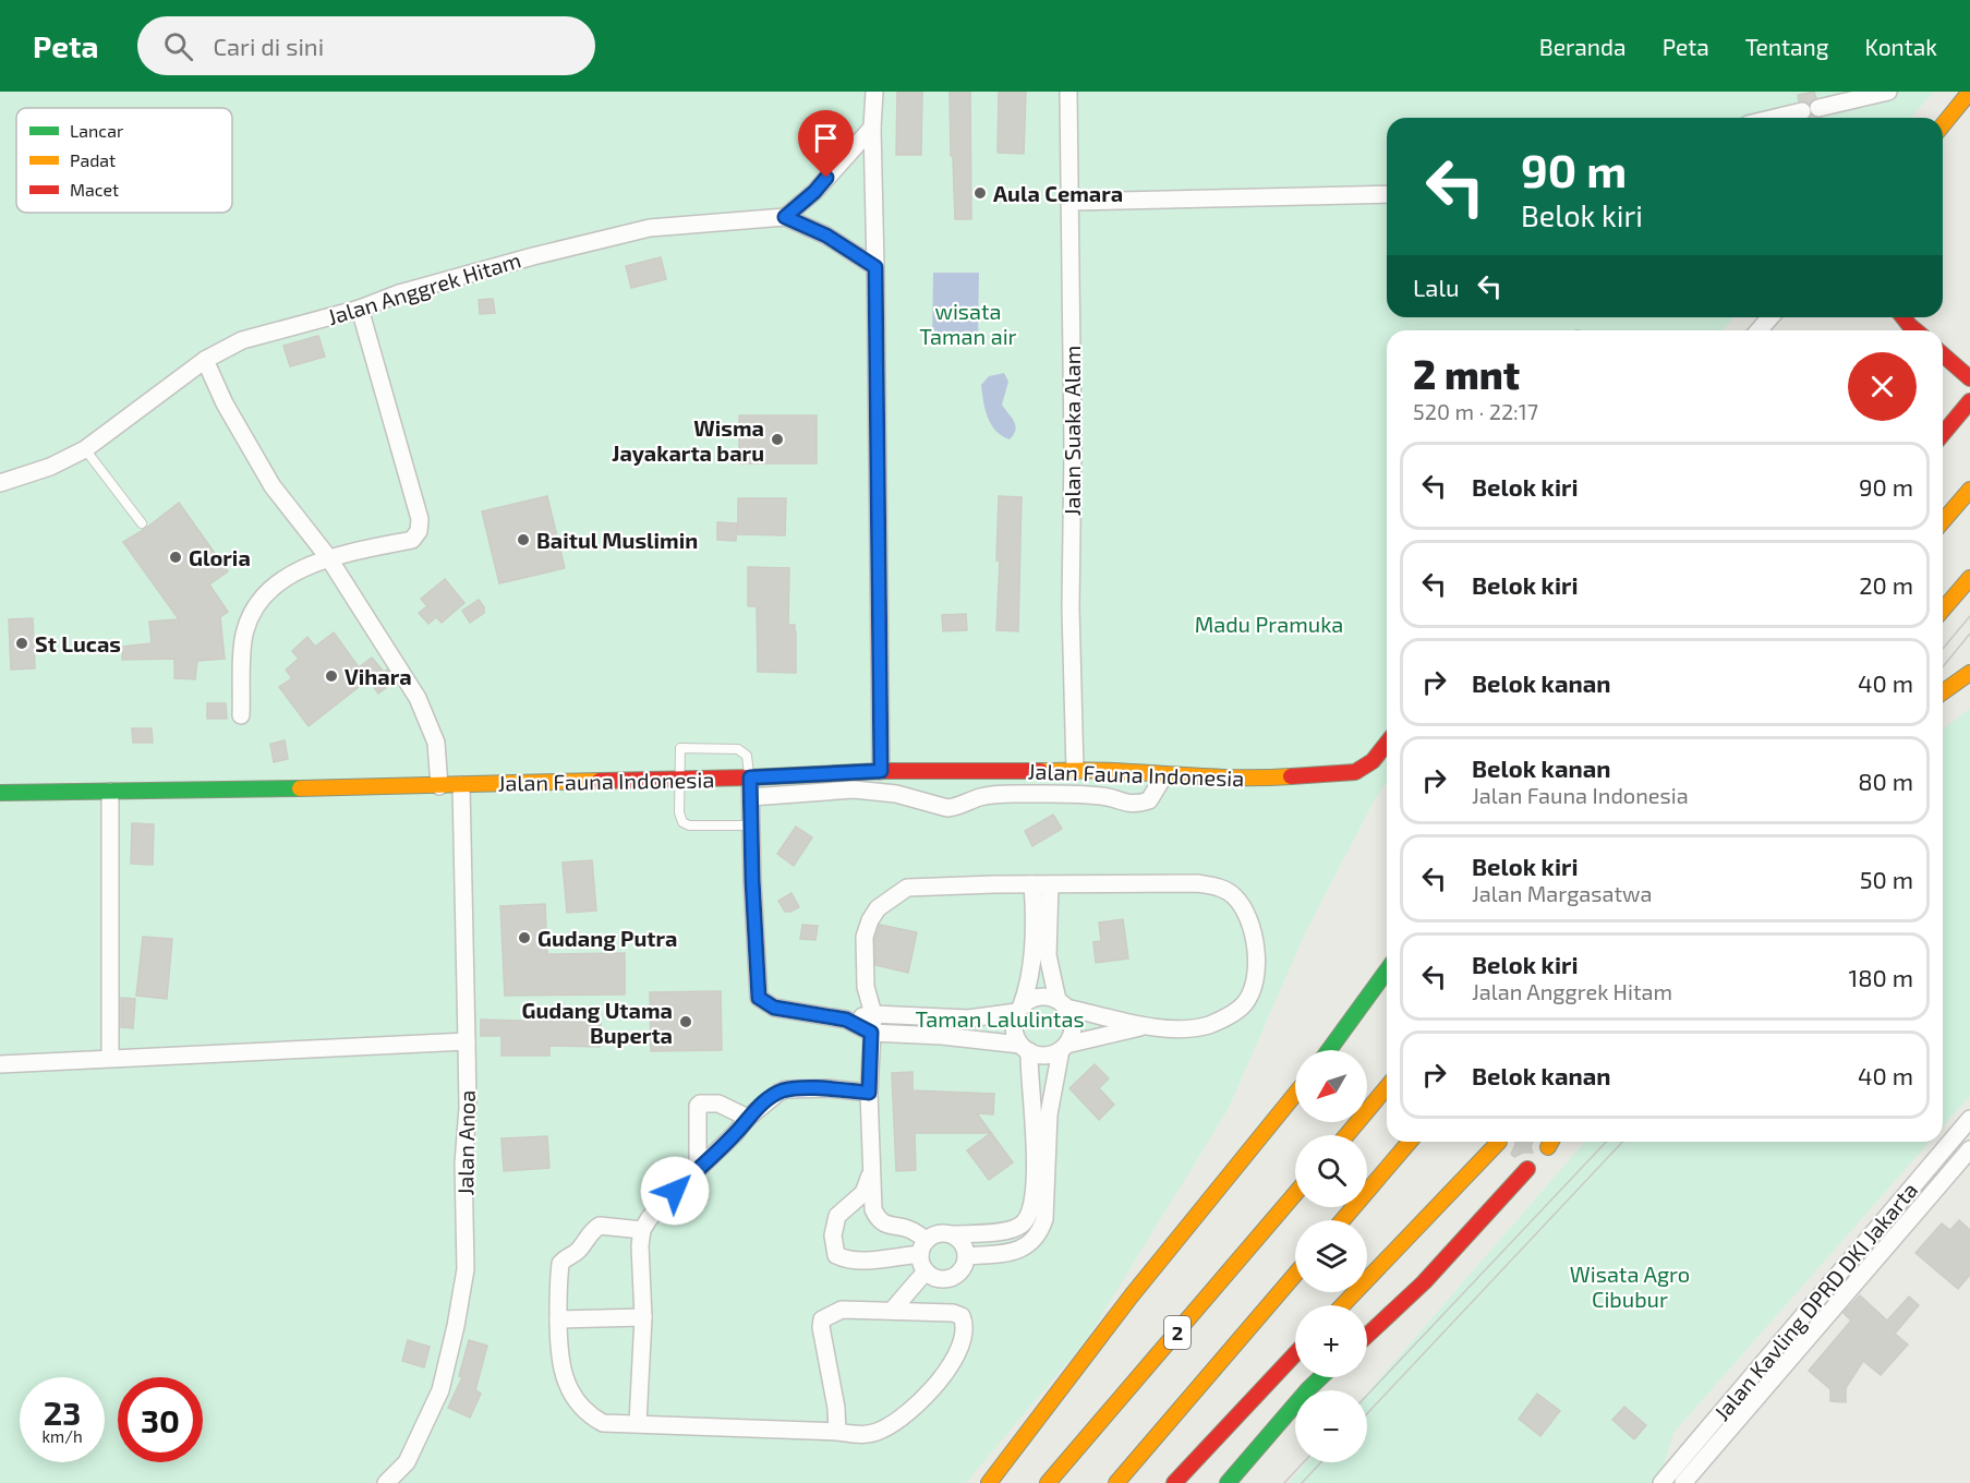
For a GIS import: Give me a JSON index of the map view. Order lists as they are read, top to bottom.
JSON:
{
  "streets": {
    "main road": ["Jalan Fauna Indonesia", "2"],
    "street": [
      "Jalan Anggrek Hitam",
      "Jalan Suaka Alam",
      "Jalan Anoa",
      "Jalan Kavling DPRD DKI Jakarta"
    ]
  },
  "crossings": [
    ["Jalan Suaka Alam", "Jalan Fauna Indonesia"],
    ["Jalan Fauna Indonesia", "Jalan Anoa"]
  ],
  "parks": [
    "wisata Taman air",
    "Madu Pramuka",
    "Taman Lalulintas",
    "Wisata Agro Cibubur"
  ],
  "places": [
    "Aula Cemara",
    "Wisma Jayakarta baru",
    "Baitul Muslimin",
    "Gloria",
    "St Lucas",
    "Vihara",
    "Gudang Putra",
    "Gudang Utama Buperta"
  ],
  "legend": ["Lancar", "Padat", "Macet"],
  "north": "bottom left",
  "page": {
    "header": "Peta",
    "search": "Cari di sini",
    "nav": [
      "Beranda",
      "Peta",
      "Tentang",
      "Kontak"
    ],
    "turn": ["90 m", "Belok kiri"],
    "then": "Lalu",
    "heading": ["2 mnt", "520 m · 22:17"],
    "list": [
      {
        "name": "Belok kiri",
        "value": "90 m"
      },
      {
        "name": "Belok kiri",
        "value": "20 m"
      },
      {
        "name": "Belok kanan",
        "value": "40 m"
      },
      {
        "name": "Belok kanan",
        "note": "Jalan Fauna Indonesia",
        "value": "80 m"
      },
      {
        "name": "Belok kiri",
        "note": "Jalan Margasatwa",
        "value": "50 m"
      },
      {
        "name": "Belok kiri",
        "note": "Jalan Anggrek Hitam",
        "value": "180 m"
      },
      {
        "name": "Belok kanan",
        "value": "40 m"
      }
    ],
    "map_buttons": ["+", "−"],
    "speed": "23 km/h",
    "limit": "30"
  }
}
